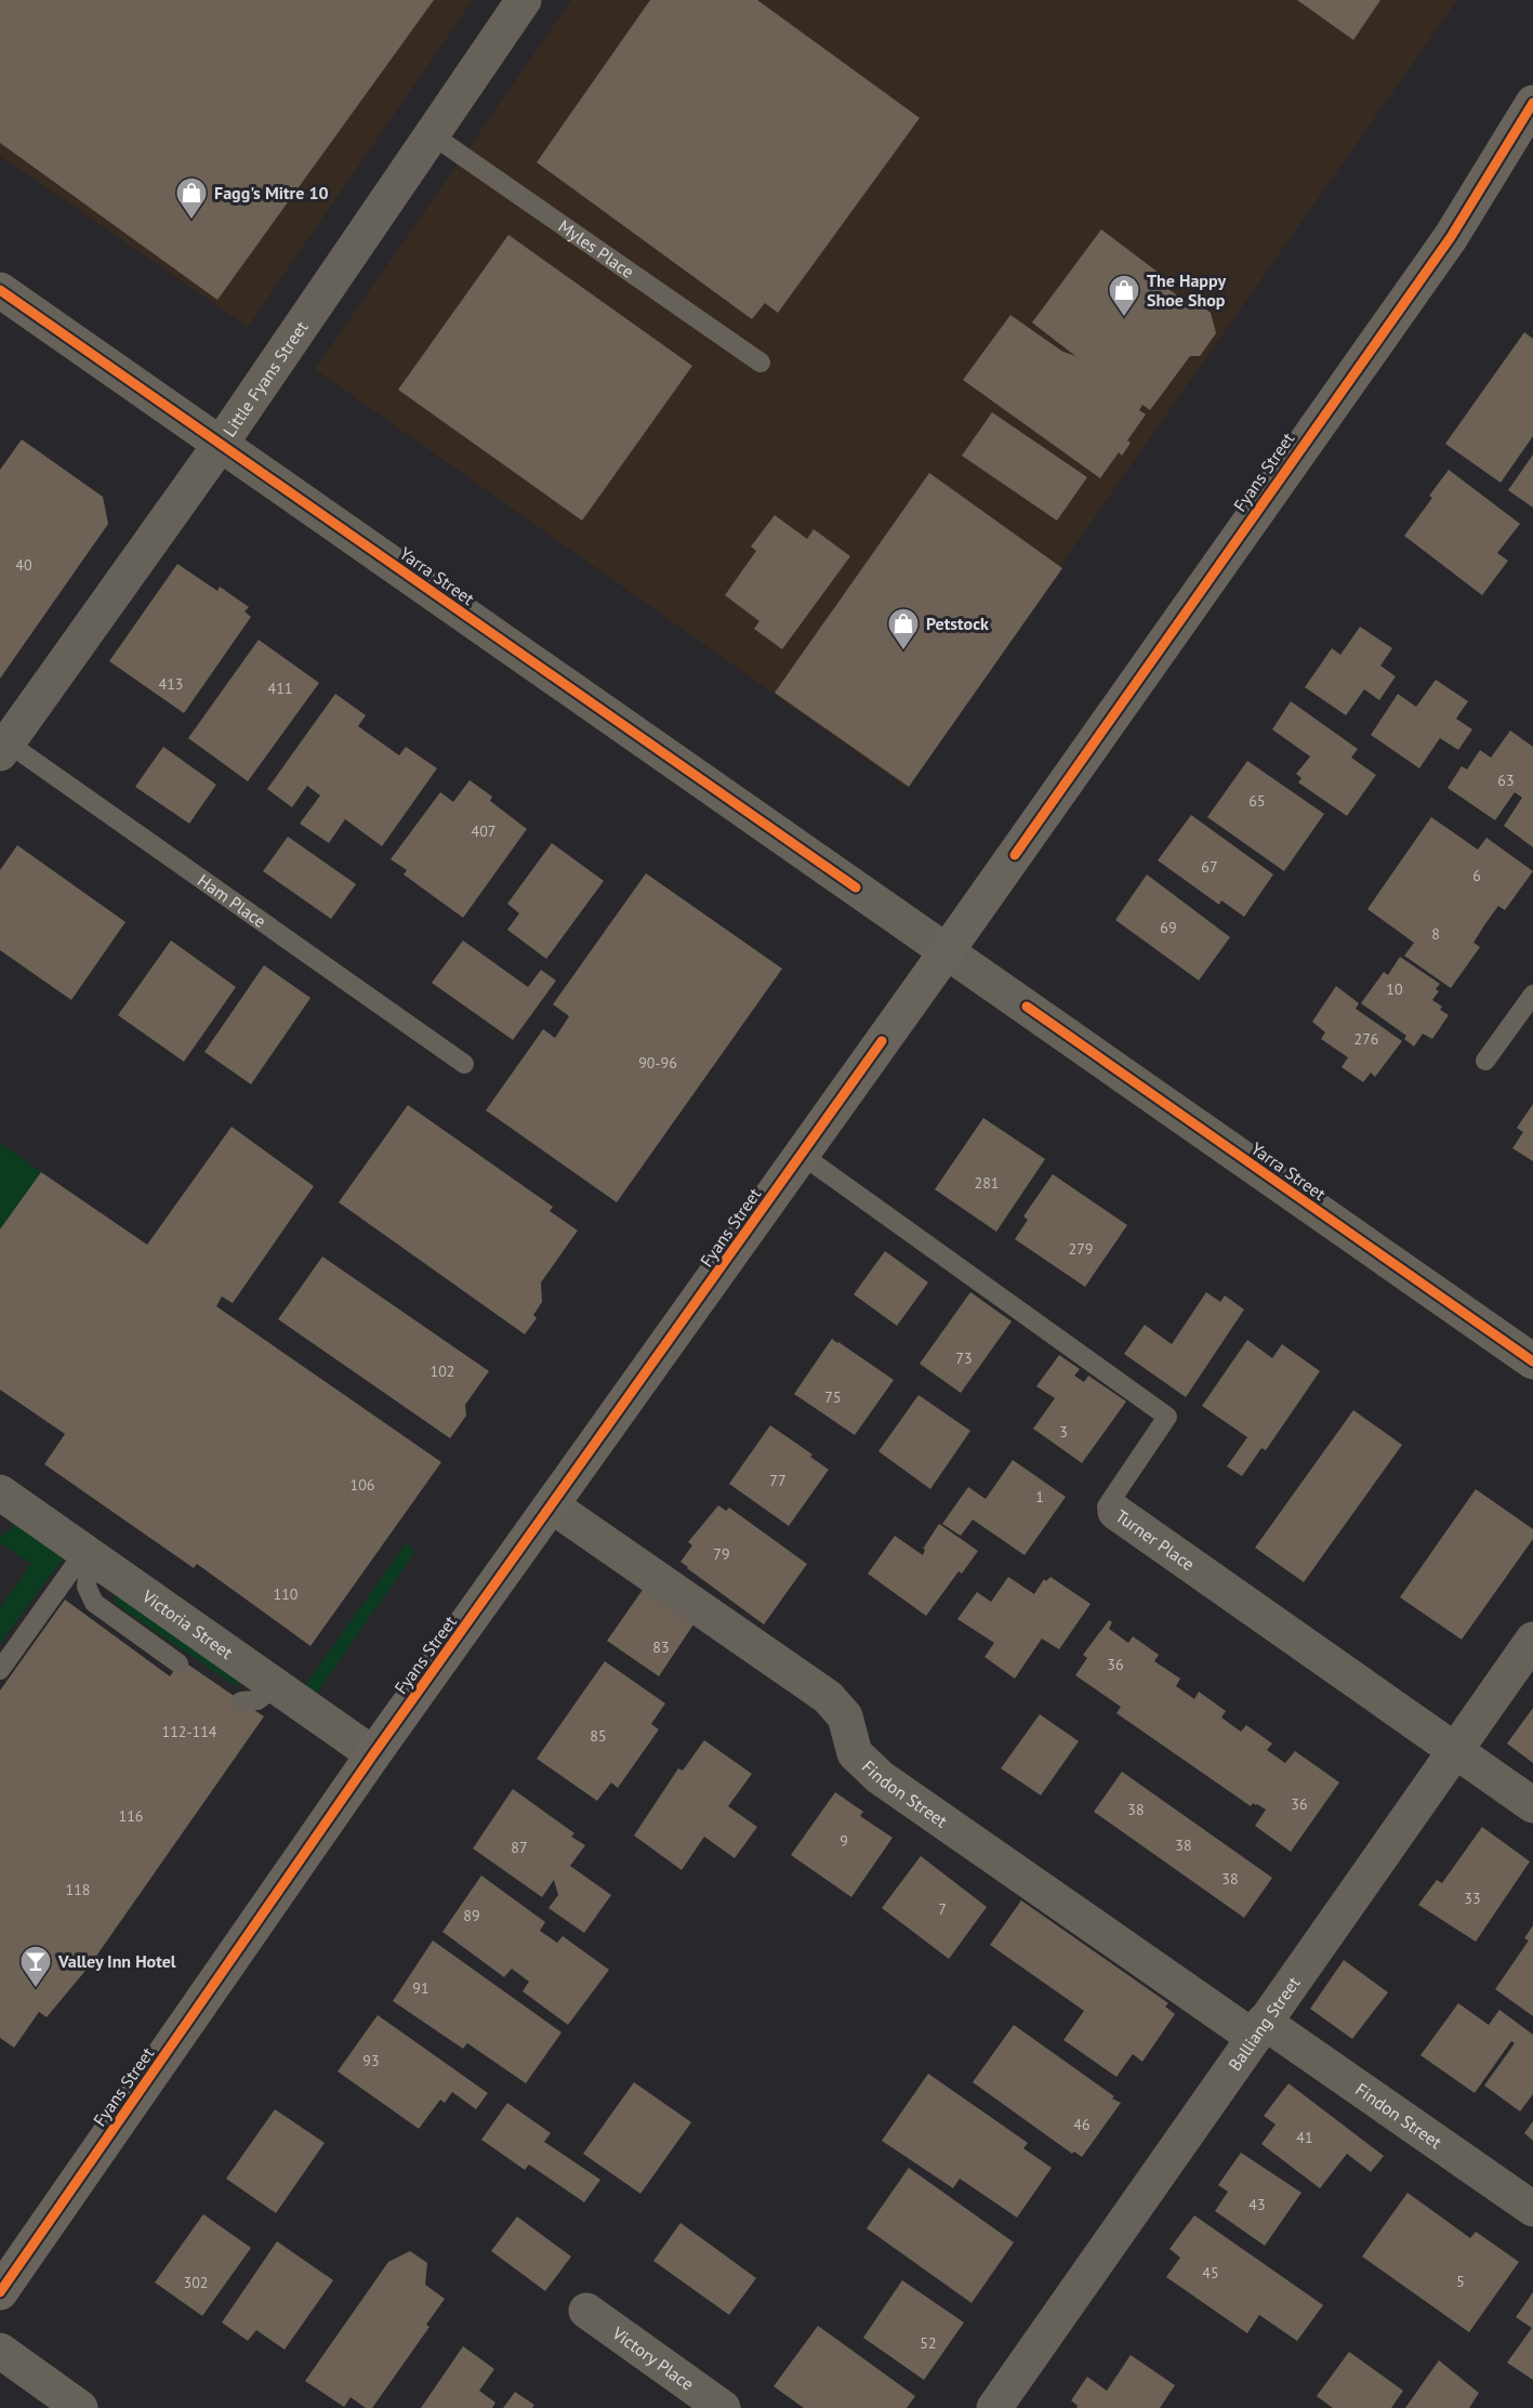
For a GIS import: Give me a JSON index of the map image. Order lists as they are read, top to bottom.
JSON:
{
  "streets": {
    "main road": ["Fyans Street"],
    "street": [
      "Little Fyans Street",
      "Yarra Street",
      "Turner Place",
      "Victoria Street",
      "Findon Street",
      "Balliang Street",
      "Victory Place"
    ],
    "lane": ["Myles Place", "Ham Place"]
  },
  "crossings": [
    ["Myles Place", "Little Fyans Street"],
    ["Little Fyans Street", "Yarra Street"],
    ["Little Fyans Street", "Ham Place"],
    ["Fyans Street", "Yarra Street"],
    ["Fyans Street", "Turner Place"],
    ["Fyans Street", "Victoria Street"],
    ["Fyans Street", "Findon Street"],
    ["Turner Place", "Balliang Street"],
    ["Findon Street", "Balliang Street"]
  ],
  "places": {
    "shop": ["Fagg's Mitre 10", "The Happy Shoe Shop", "Petstock"],
    "bar": ["Valley Inn Hotel"]
  },
  "house_numbers": [
    "40",
    "413",
    "411",
    "63",
    "65",
    "407",
    "67",
    "6",
    "69",
    "8",
    "10",
    "276",
    "90-96",
    "281",
    "279",
    "73",
    "102",
    "75",
    "3",
    "77",
    "106",
    "1",
    "79",
    "110",
    "83",
    "36",
    "112-114",
    "85",
    "36",
    "38",
    "116",
    "9",
    "38",
    "87",
    "38",
    "118",
    "33",
    "7",
    "89",
    "91",
    "93",
    "46",
    "41",
    "43",
    "45",
    "5",
    "302",
    "52"
  ]
}
